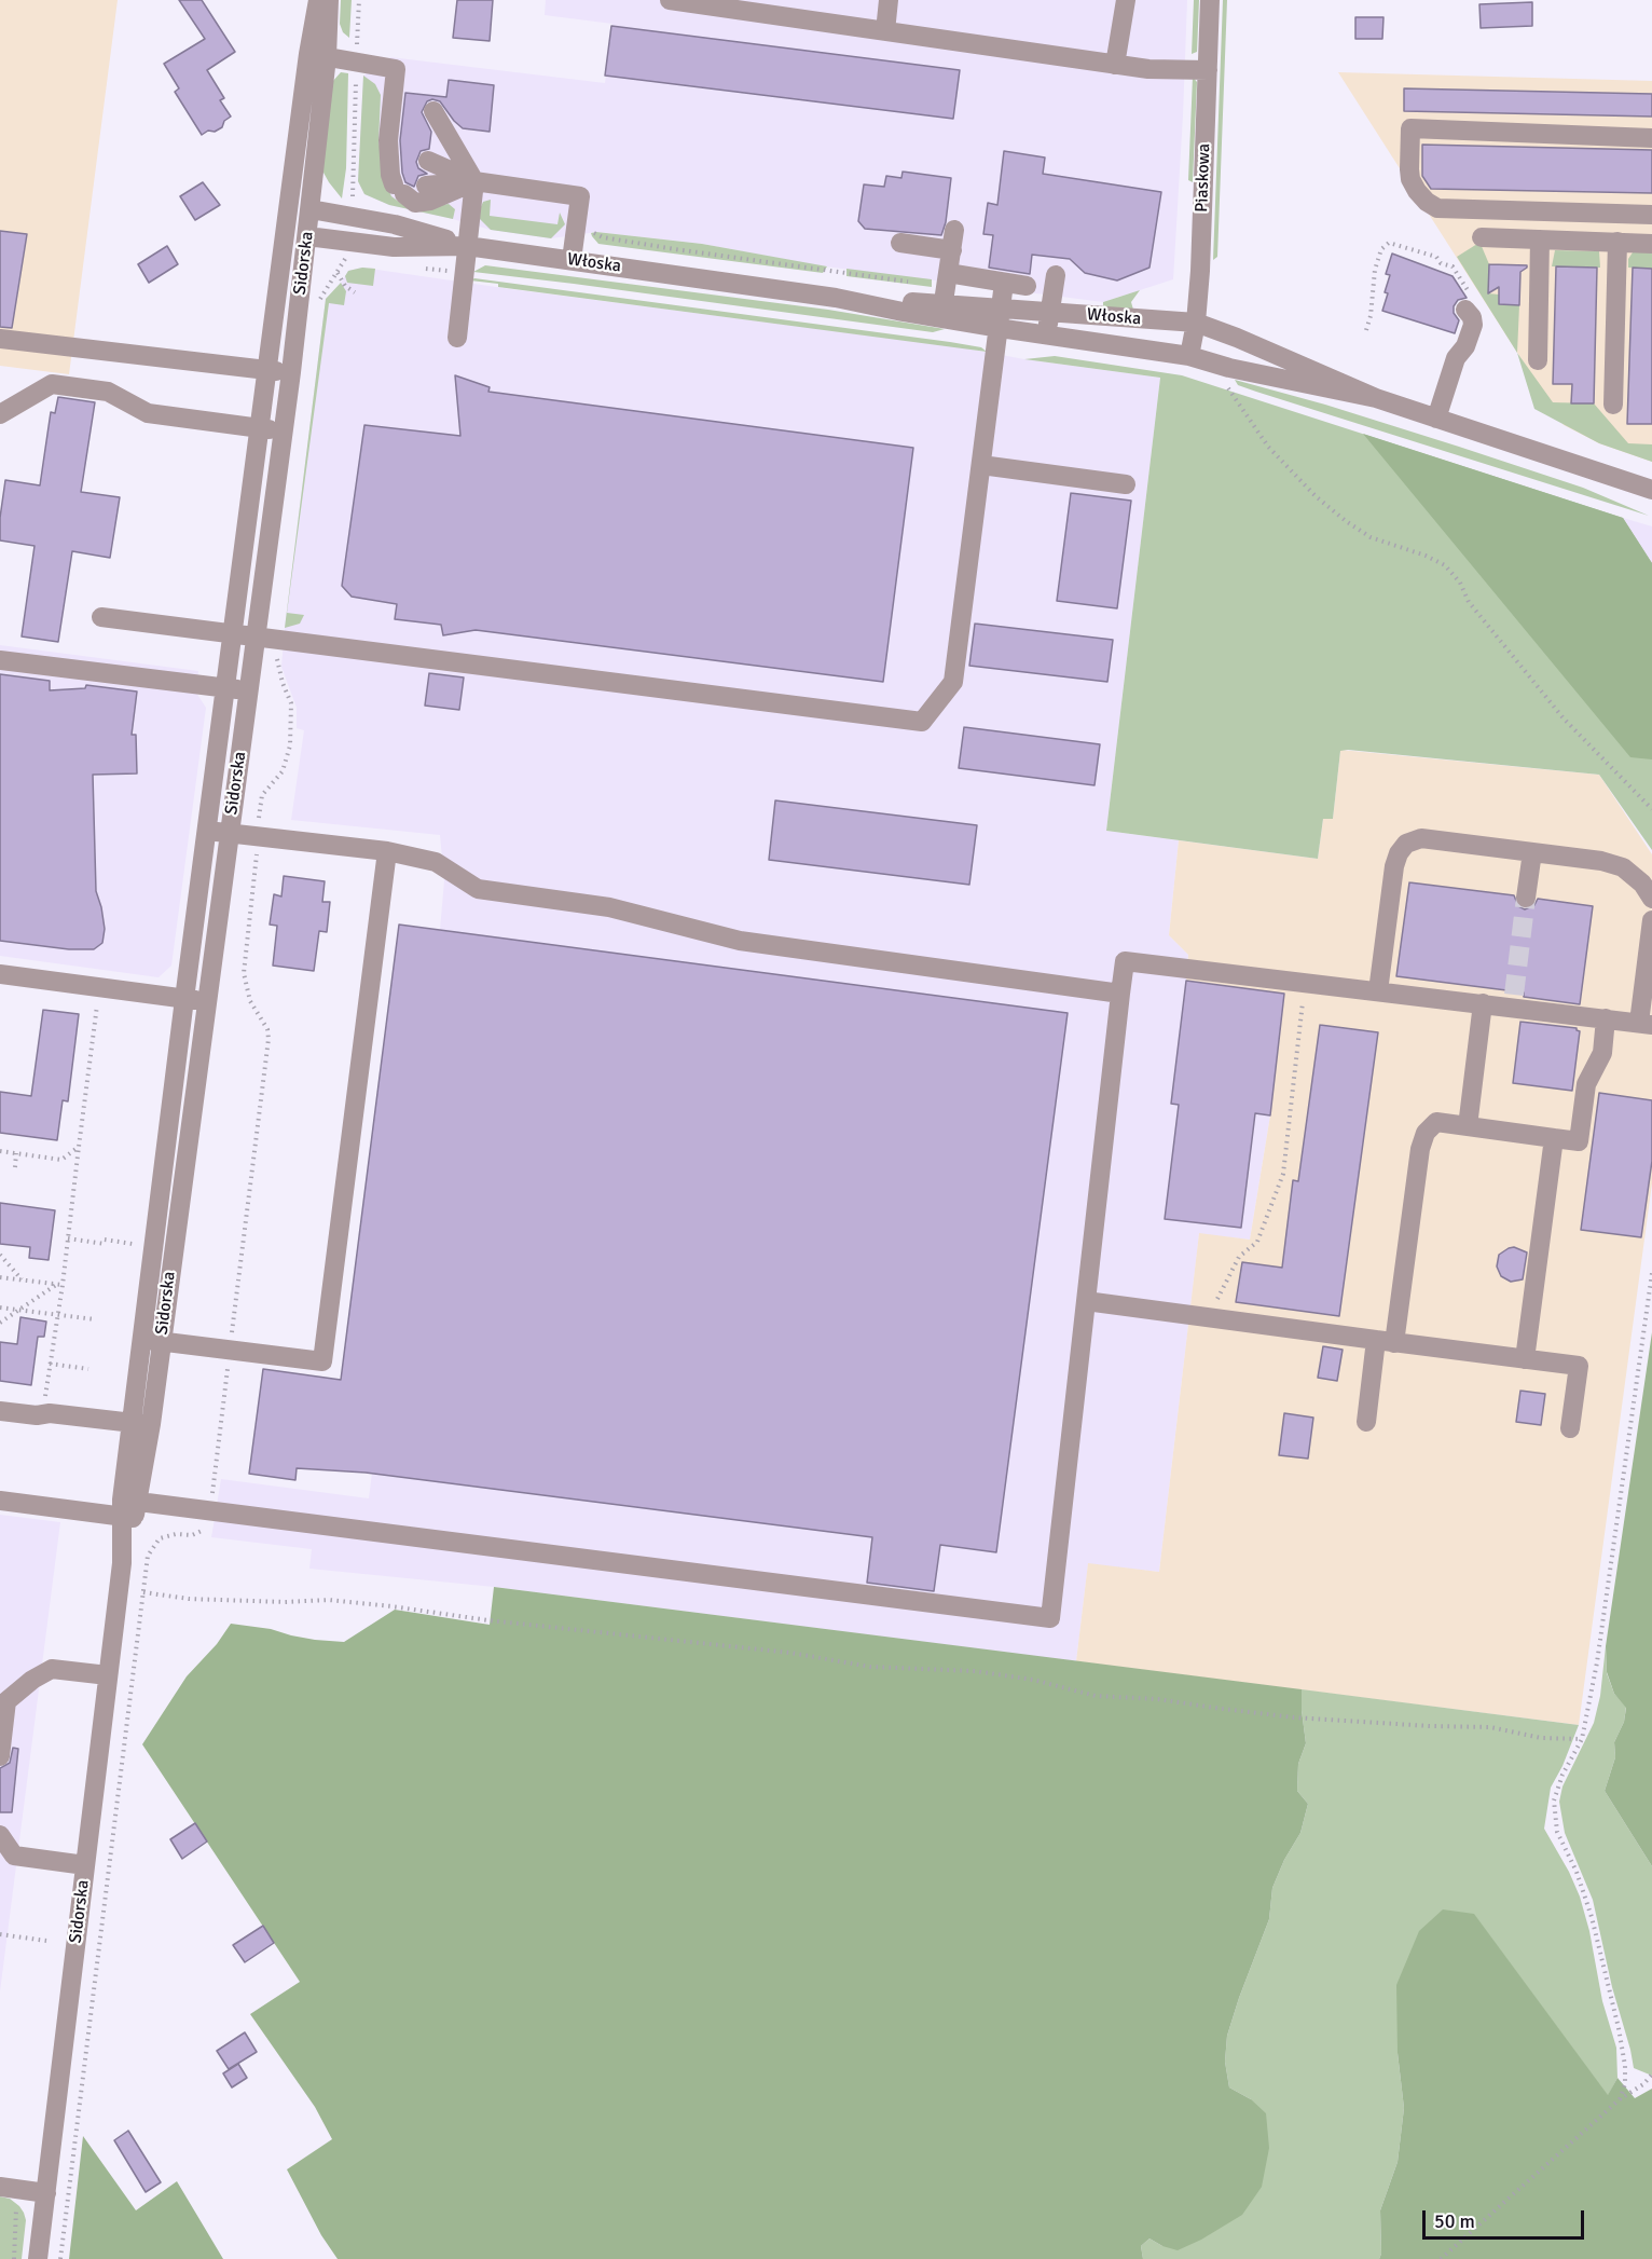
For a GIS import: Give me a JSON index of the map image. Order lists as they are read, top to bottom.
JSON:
{
  "streets": {
    "street": ["Piaskowa", "Sidorska", "Włoska"]
  },
  "crossings": [
    ["Piaskowa", "Włoska"],
    ["Sidorska", "Włoska"]
  ],
  "scale_bar": "50 m"
}
